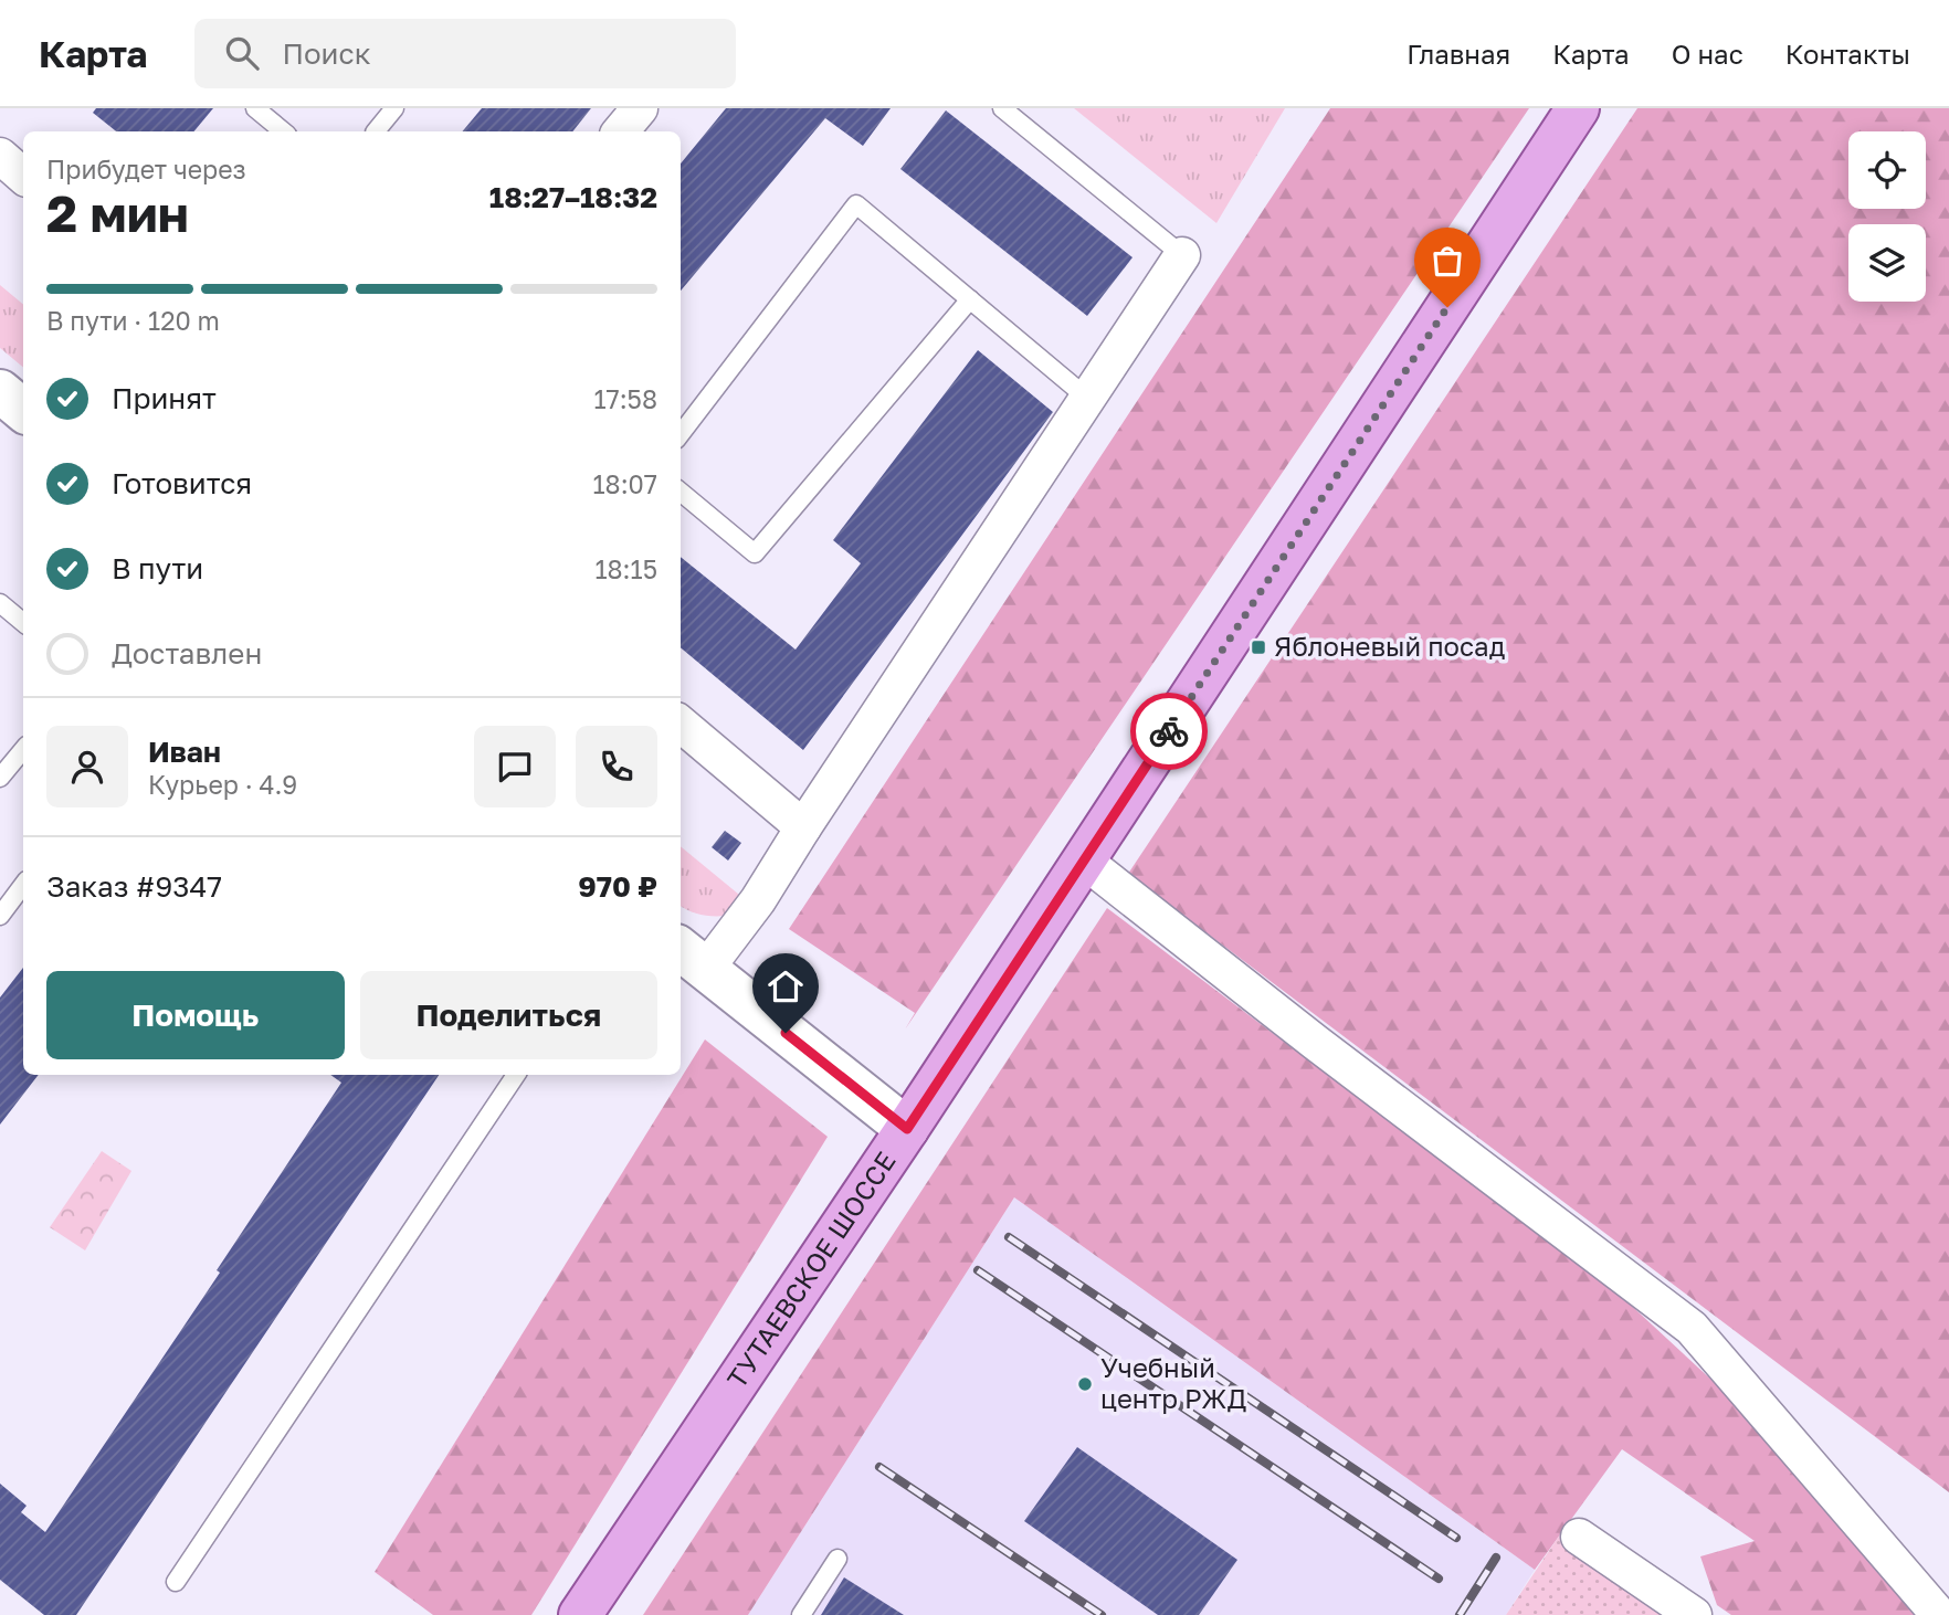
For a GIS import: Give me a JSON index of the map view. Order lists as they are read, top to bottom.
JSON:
{
  "streets": {
    "main road": ["ТУТАЕВСКОЕ ШОССЕ"]
  },
  "places": {
    "transit": ["Яблоневый посад"],
    "other": ["Учебный центр РЖД"]
  },
  "page": {
    "header": "Карта",
    "search": "Поиск",
    "nav": [
      "Главная",
      "Карта",
      "О нас",
      "Контакты"
    ],
    "heading": ["2 мин", "Прибудет через", "18:27–18:32"],
    "panel": [
      "Иван",
      "Курьер · 4.9",
      "Заказ #9347",
      "970 ₽"
    ],
    "bar": "В пути · 120 m",
    "list": [
      ["Принят", "17:58"],
      ["Готовится", "18:07"],
      ["В пути", "18:15"],
      "Доставлен"
    ],
    "buttons": ["Помощь", "Поделиться"]
  }
}
